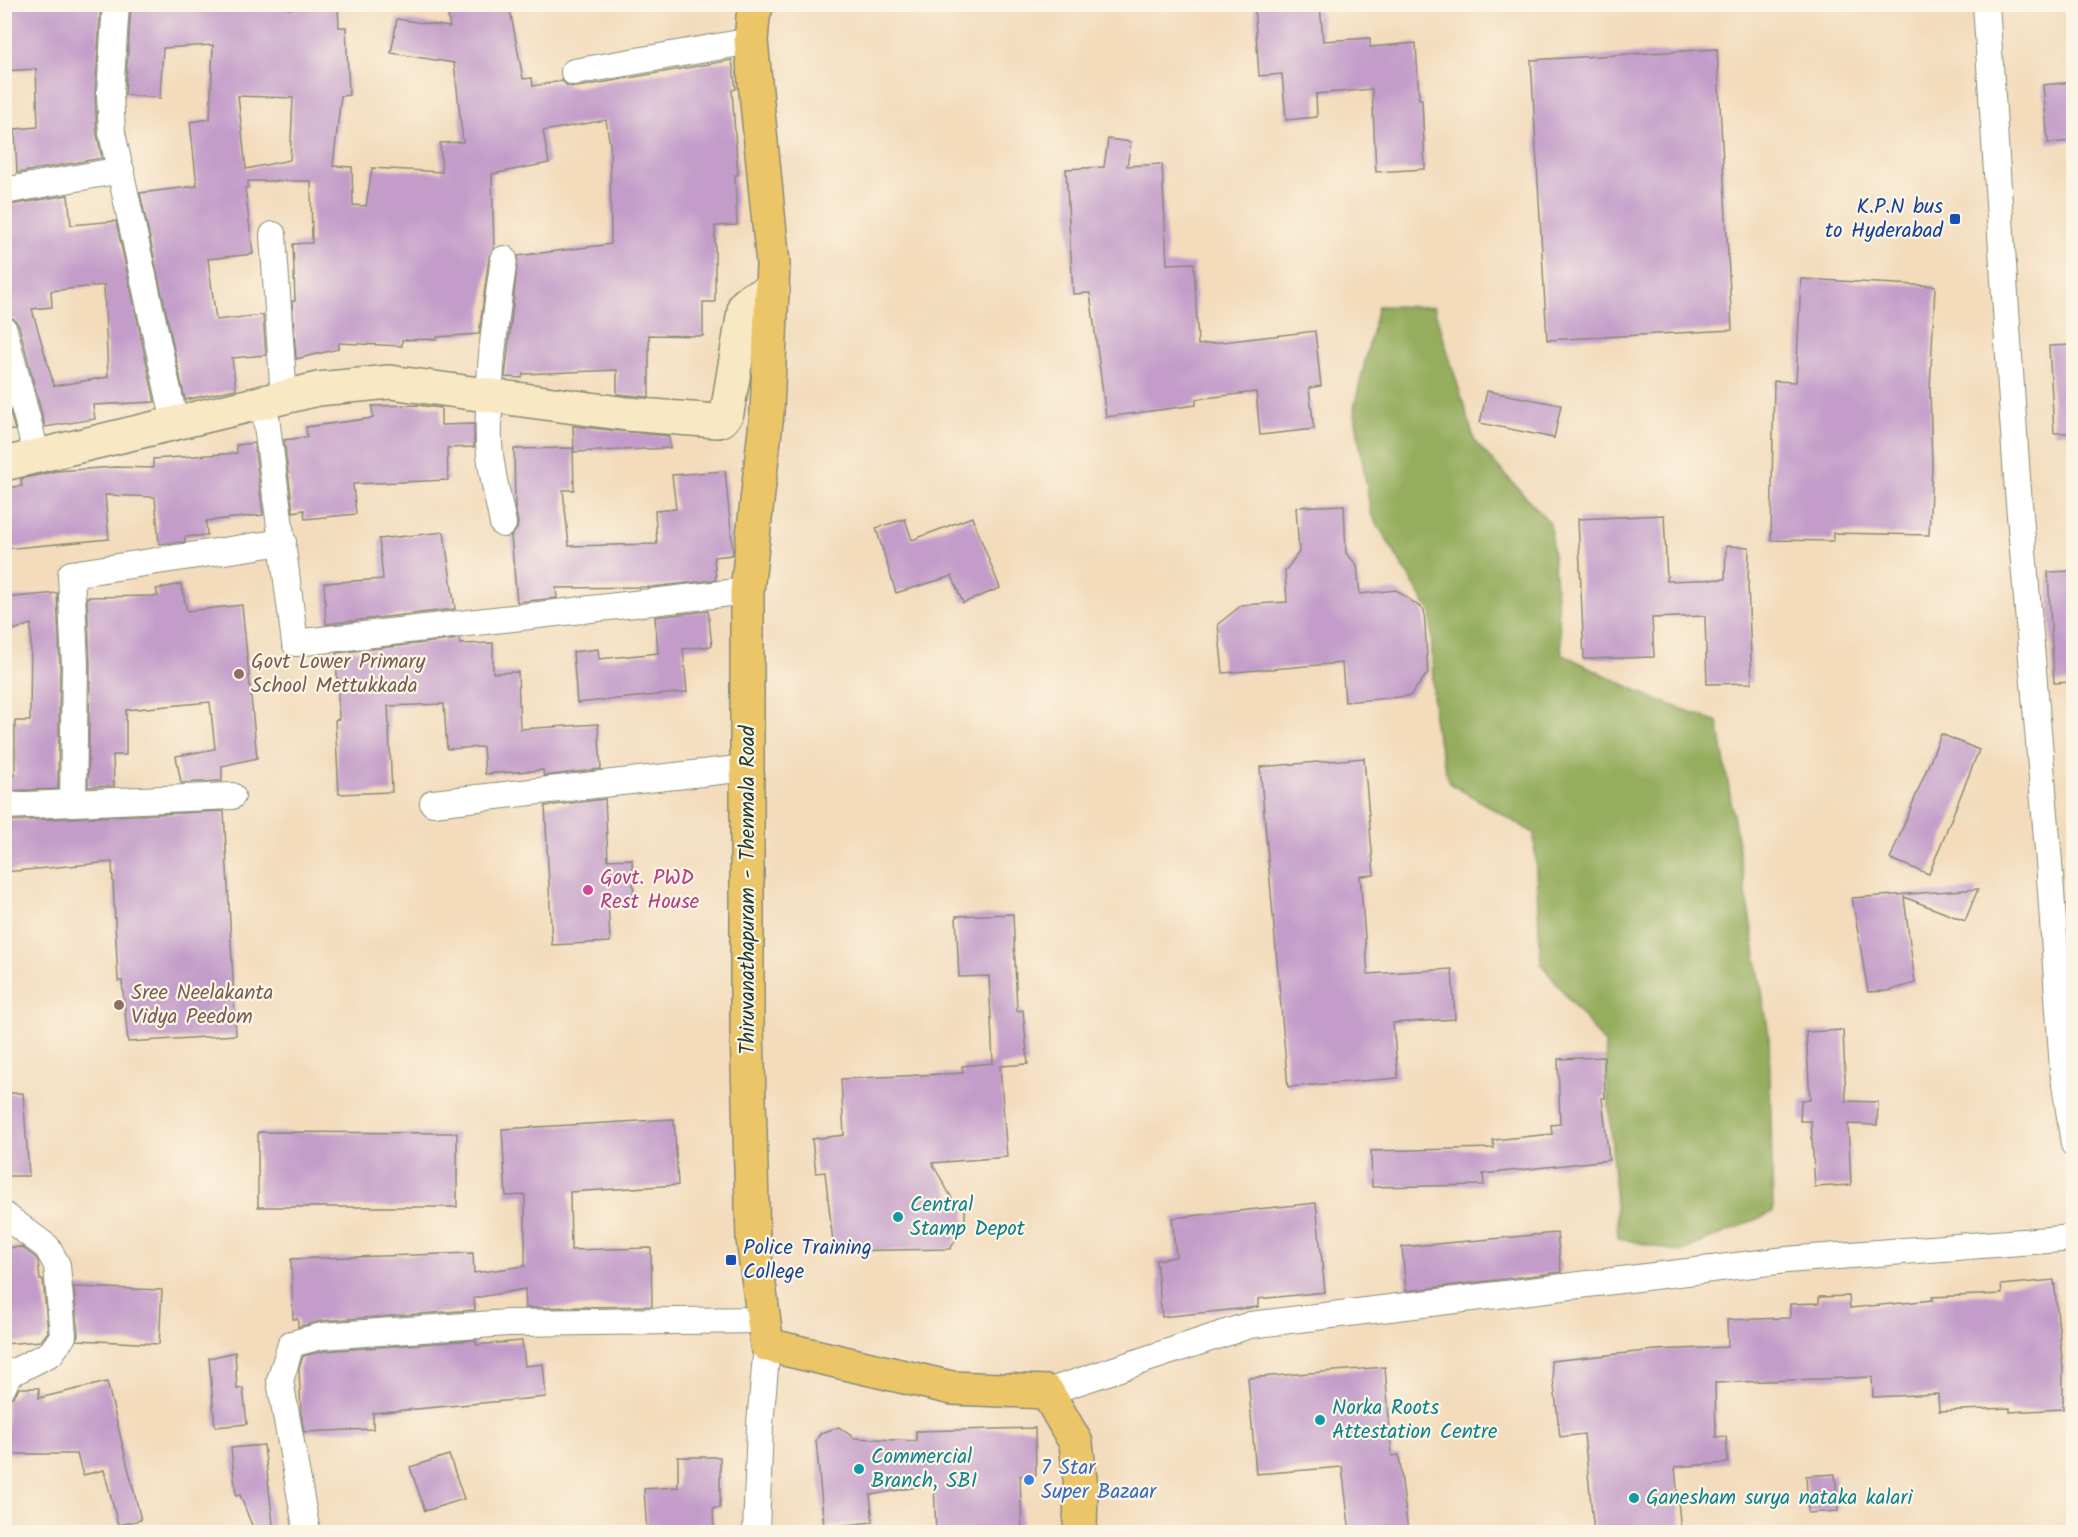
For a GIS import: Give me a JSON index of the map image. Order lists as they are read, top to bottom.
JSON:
{
  "streets": {
    "main road": ["Thiruvanathapuram - Thenmala Road"]
  },
  "places": {
    "transit": ["K.P.N bus to Hyderabad", "Police Training College"],
    "other": [
      "Govt Lower Primary School Mettukkada",
      "Govt. PWD Rest House",
      "Sree Neelakanta Vidya Peedom",
      "Central Stamp Depot",
      "Norka Roots Attestation Centre",
      "Commercial Branch, SBI",
      "7 Star Super Bazaar",
      "Ganesham surya nataka kalari"
    ]
  }
}
